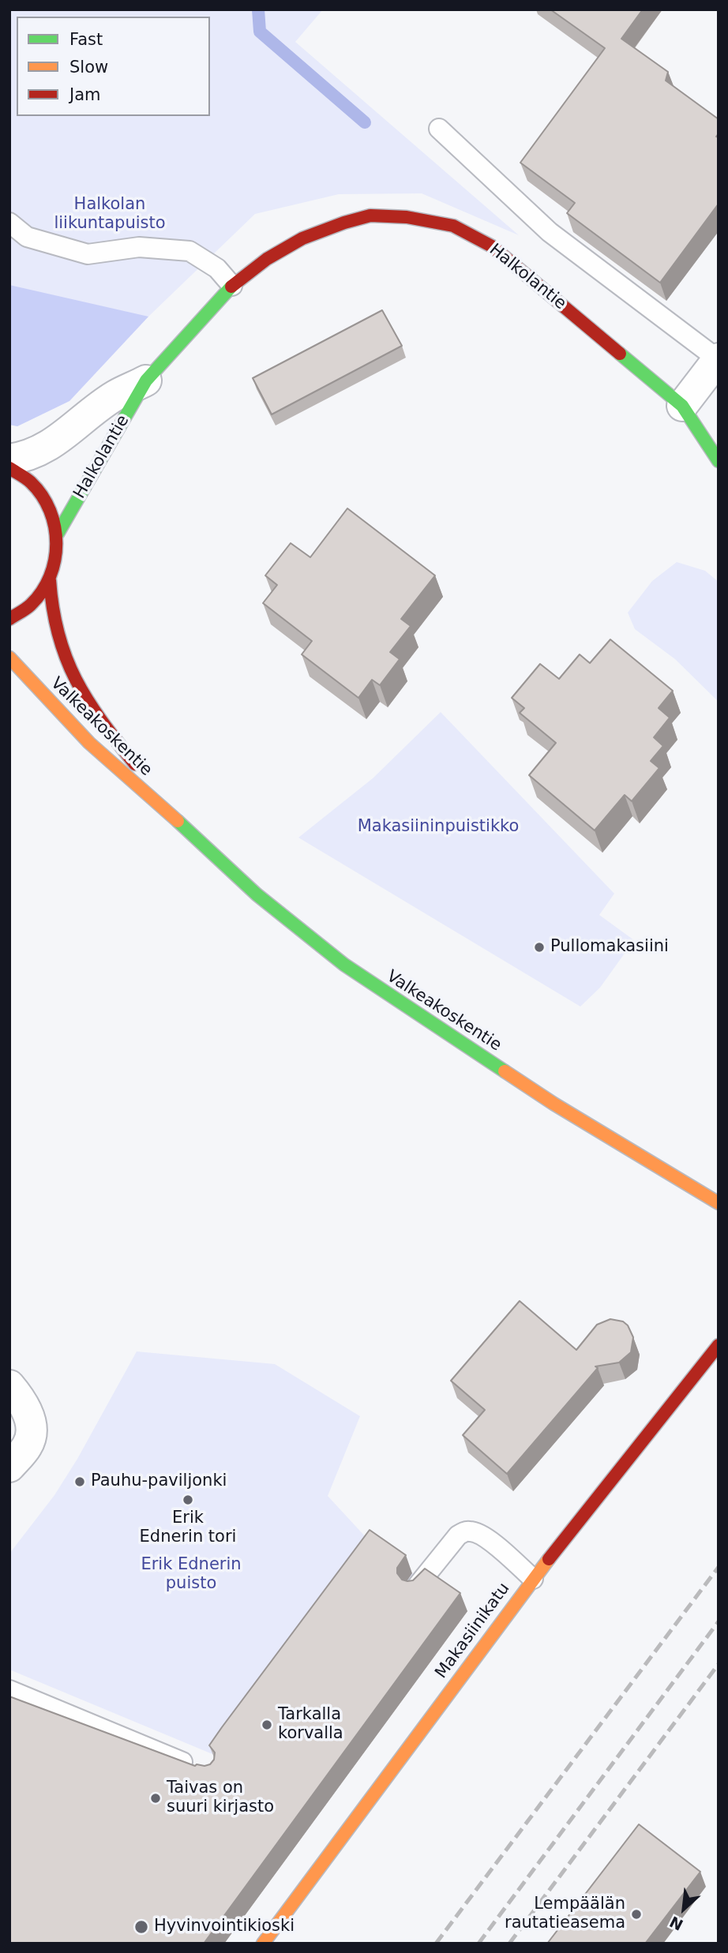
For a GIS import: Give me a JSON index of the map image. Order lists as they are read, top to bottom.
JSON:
{
  "streets": {
    "street": ["Halkolantie", "Valkeakoskentie", "Makasiinikatu"]
  },
  "parks": ["Halkolan liikuntapuisto", "Makasiininpuistikko", "Erik Ednerin puisto"],
  "places": [
    "Pullomakasiini",
    "Pauhu-paviljonki",
    "Erik Ednerin tori",
    "Tarkalla korvalla",
    "Taivas on suuri kirjasto",
    "Lempäälän rautatieasema",
    "Hyvinvointikioski"
  ],
  "legend": ["Fast", "Slow", "Jam"],
  "north": "bottom left"
}
